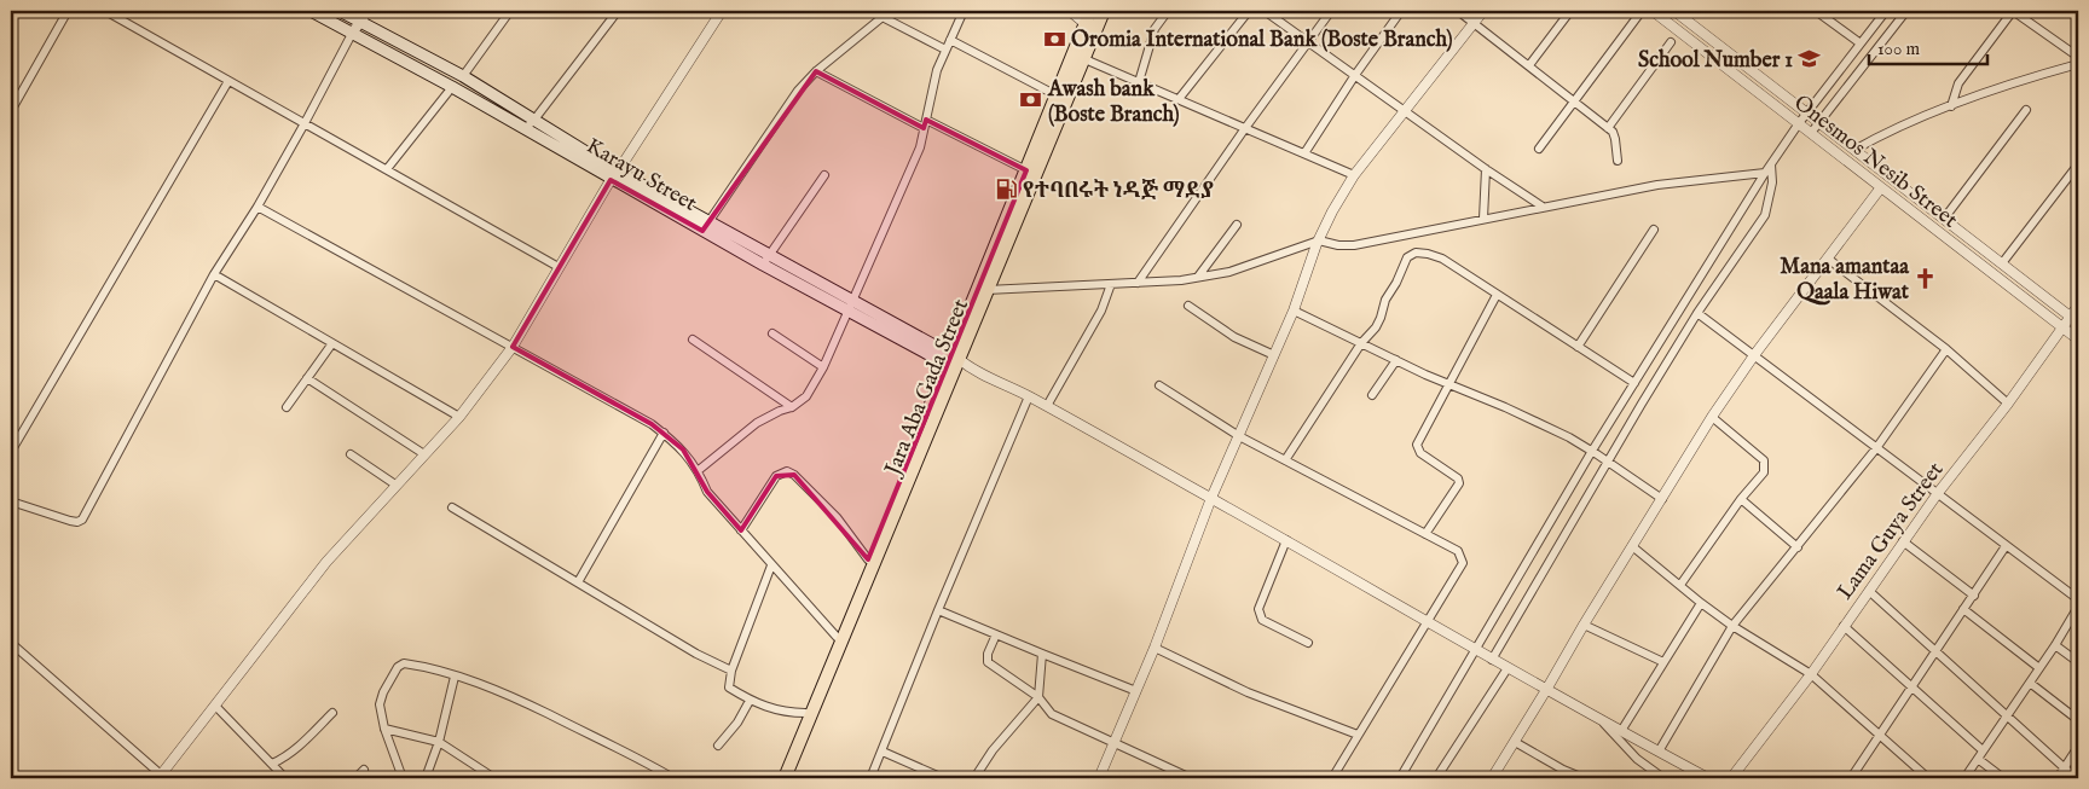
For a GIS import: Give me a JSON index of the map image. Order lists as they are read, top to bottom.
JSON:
{
  "streets": {
    "main road": ["Karayu Street", "Jara Aba Gada Street"],
    "street": ["Onesmos Nesib Street", "Lama Guya Street"]
  },
  "crossings": [
    ["Onesmos Nesib Street", "Lama Guya Street"],
    ["Karayu Street", "Jara Aba Gada Street"]
  ],
  "places": {
    "bank": ["Oromia International Bank (Boste Branch)", "Awash bank (Boste Branch)"],
    "school or university": ["School Number 1"],
    "fuel station": ["የተባበሩት ነዳጅ ማደያ"],
    "church": ["Mana amantaa Qaala Hiwat"]
  },
  "scale_bar": "100 m"
}
